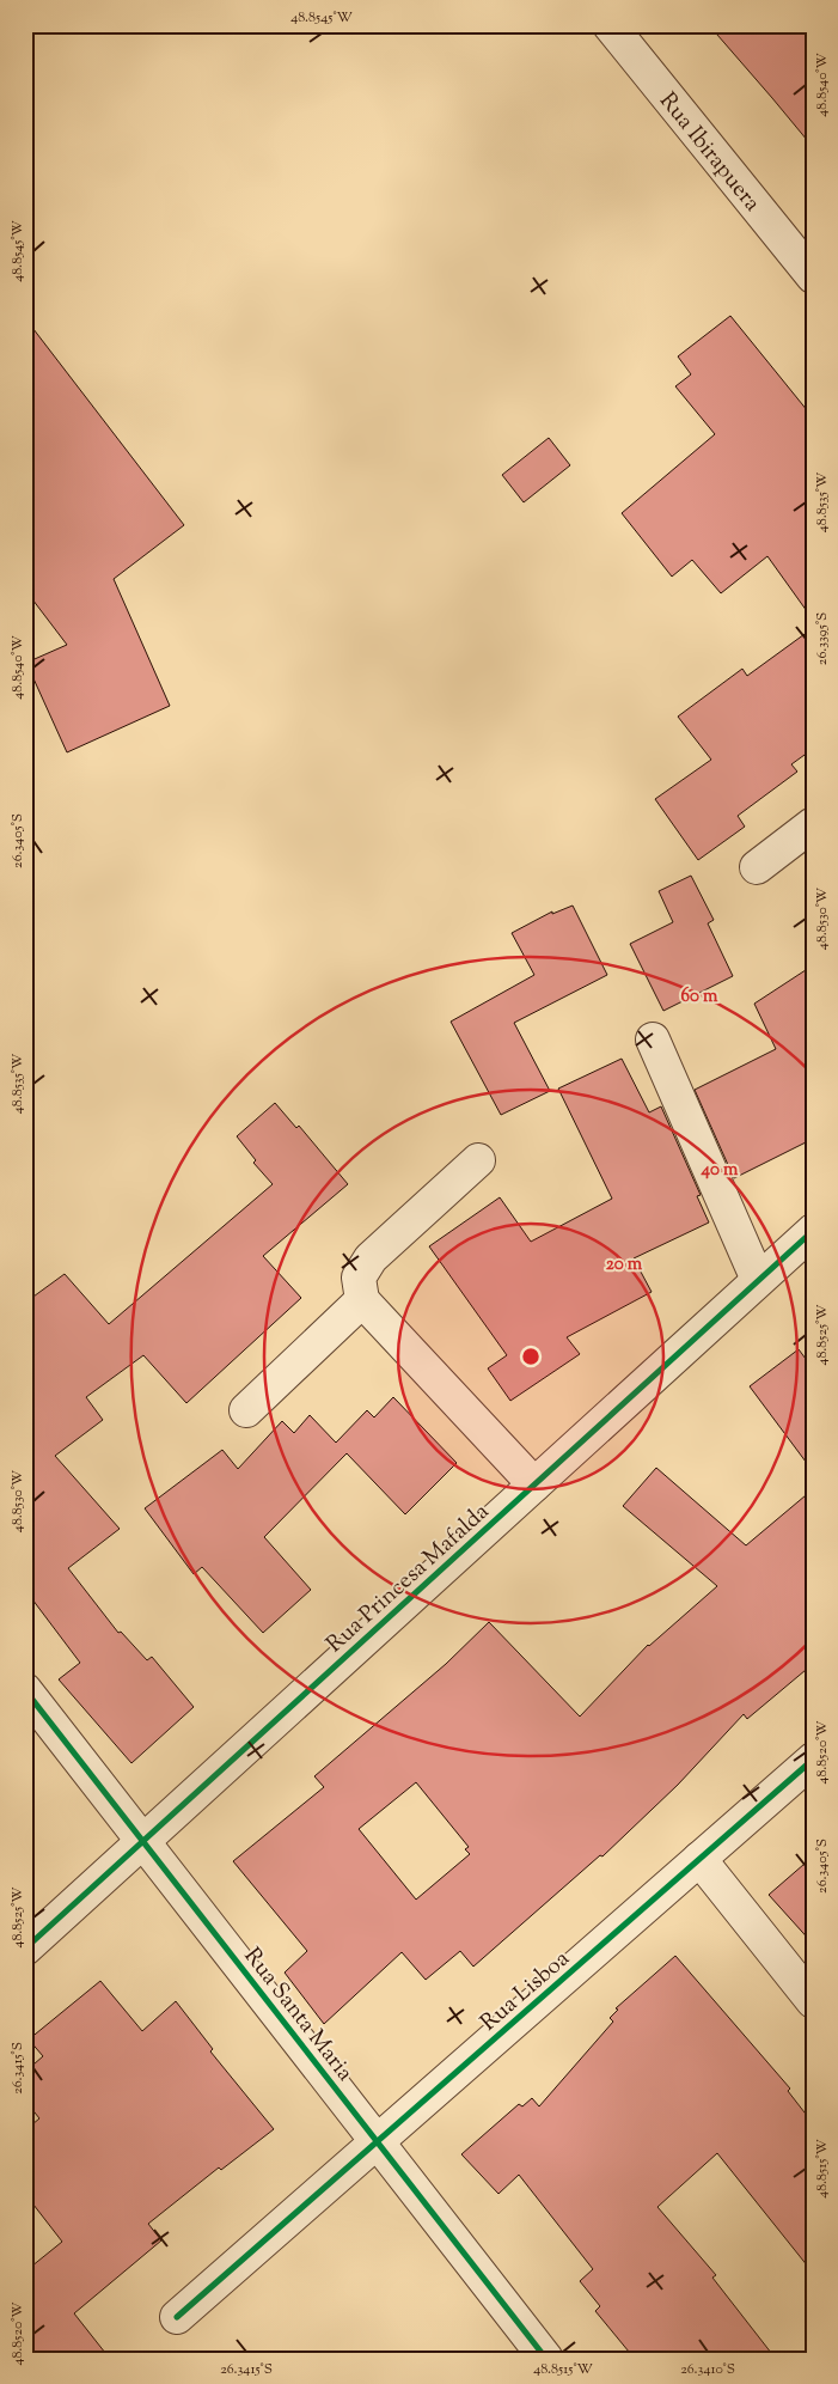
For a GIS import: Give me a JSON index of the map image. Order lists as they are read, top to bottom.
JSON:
{
  "streets": {
    "street": [
      "Rua Ibirapuera",
      "Rua Princesa Mafalda",
      "Rua Lisboa",
      "Rua Santa Maria"
    ]
  },
  "crossings": [
    ["Rua Princesa Mafalda", "Rua Santa Maria"],
    ["Rua Lisboa", "Rua Santa Maria"]
  ],
  "coordinates": [
    "48.8545°W",
    "48.8540°W",
    "48.8535°W",
    "26.3395°S",
    "26.3405°S",
    "48.8530°W",
    "48.8525°W",
    "48.8520°W",
    "26.3415°S",
    "48.8515°W",
    "26.3410°S"
  ],
  "rings": ["60 m", "40 m", "20 m"]
}
